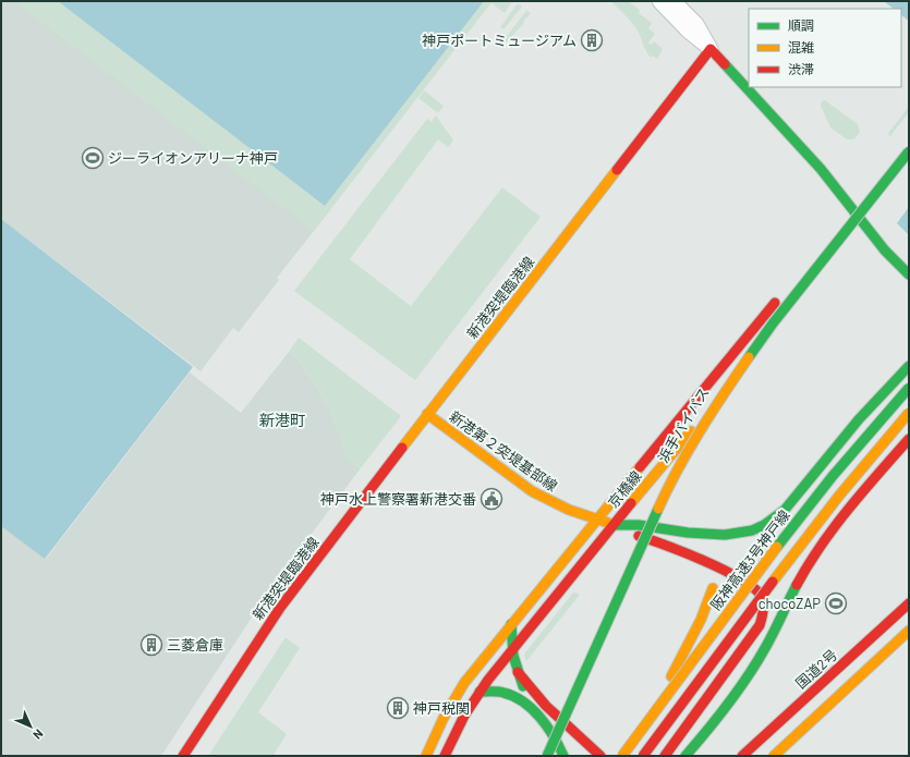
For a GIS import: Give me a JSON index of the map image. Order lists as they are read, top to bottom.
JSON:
{
  "streets": {
    "main road": [
      "新港突堤臨港線",
      "浜手バイパス",
      "新港第２突堤基部線",
      "京橋線",
      "阪神高速3号神戸線",
      "国道2号"
    ]
  },
  "crossings": [
    ["新港突堤臨港線", "新港第２突堤基部線"],
    ["新港第２突堤基部線", "京橋線"]
  ],
  "districts": ["新港町"],
  "places": {
    "building": ["神戸ポートミュージアム", "三菱倉庫", "神戸税関"],
    "sports": ["ジーライオンアリーナ神戸", "chocoZAP"],
    "public building": ["神戸水上警察署新港交番"]
  },
  "legend": ["順調", "混雑", "渋滞"],
  "north": "bottom right"
}
